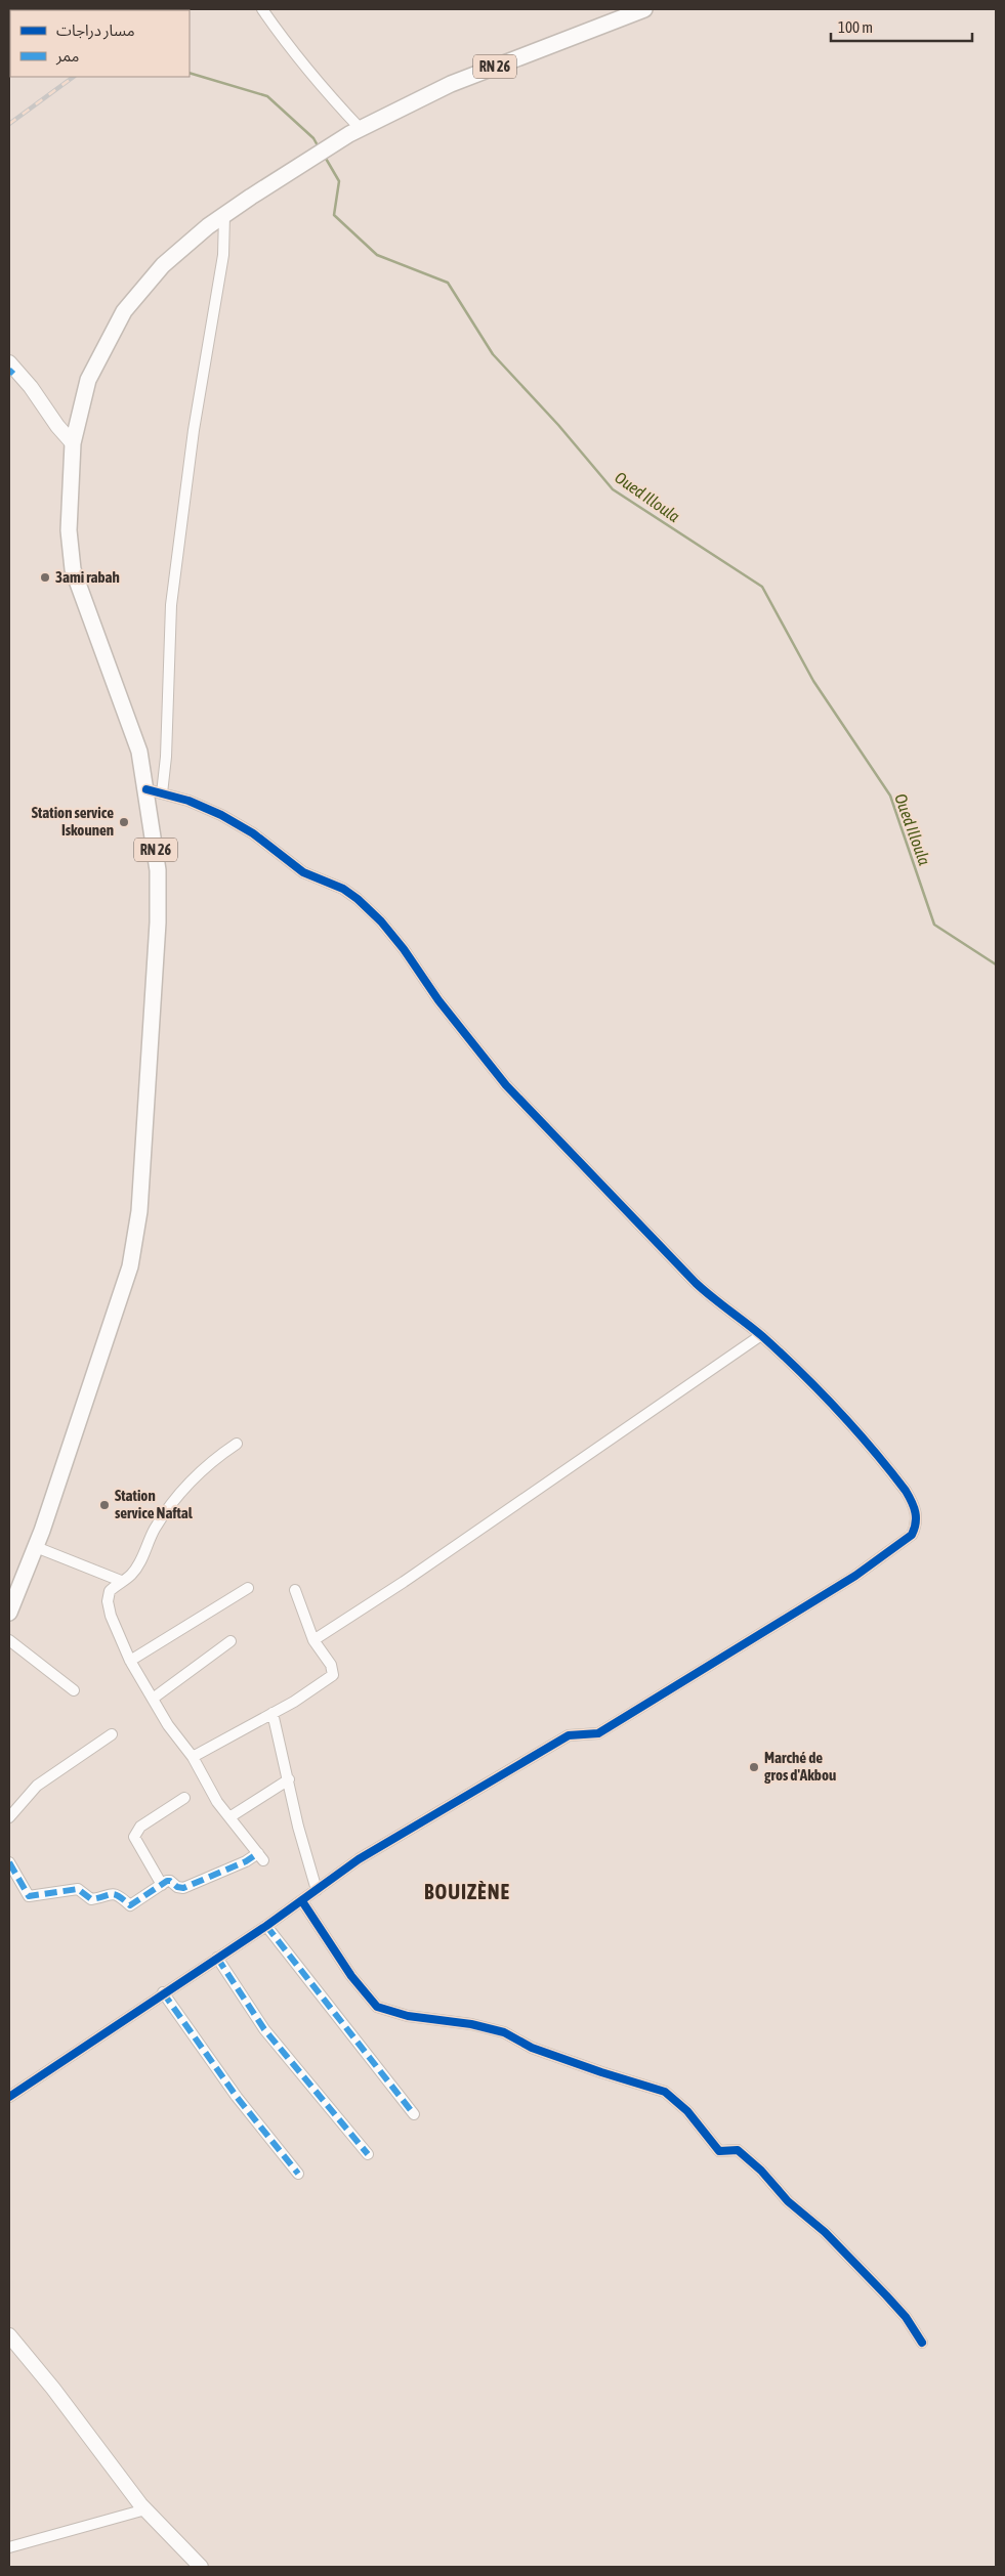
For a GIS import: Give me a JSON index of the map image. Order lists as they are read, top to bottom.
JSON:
{
  "streets": {
    "main road": ["RN 26"]
  },
  "districts": ["BOUIZÈNE"],
  "water": ["Oued Illoula"],
  "places": [
    "3ami rabah",
    "Station service Iskounen",
    "Station service Naftal",
    "Marché de gros d'Akbou"
  ],
  "legend": ["مسار دراجات", "ممر"],
  "scale_bar": "100 m"
}
